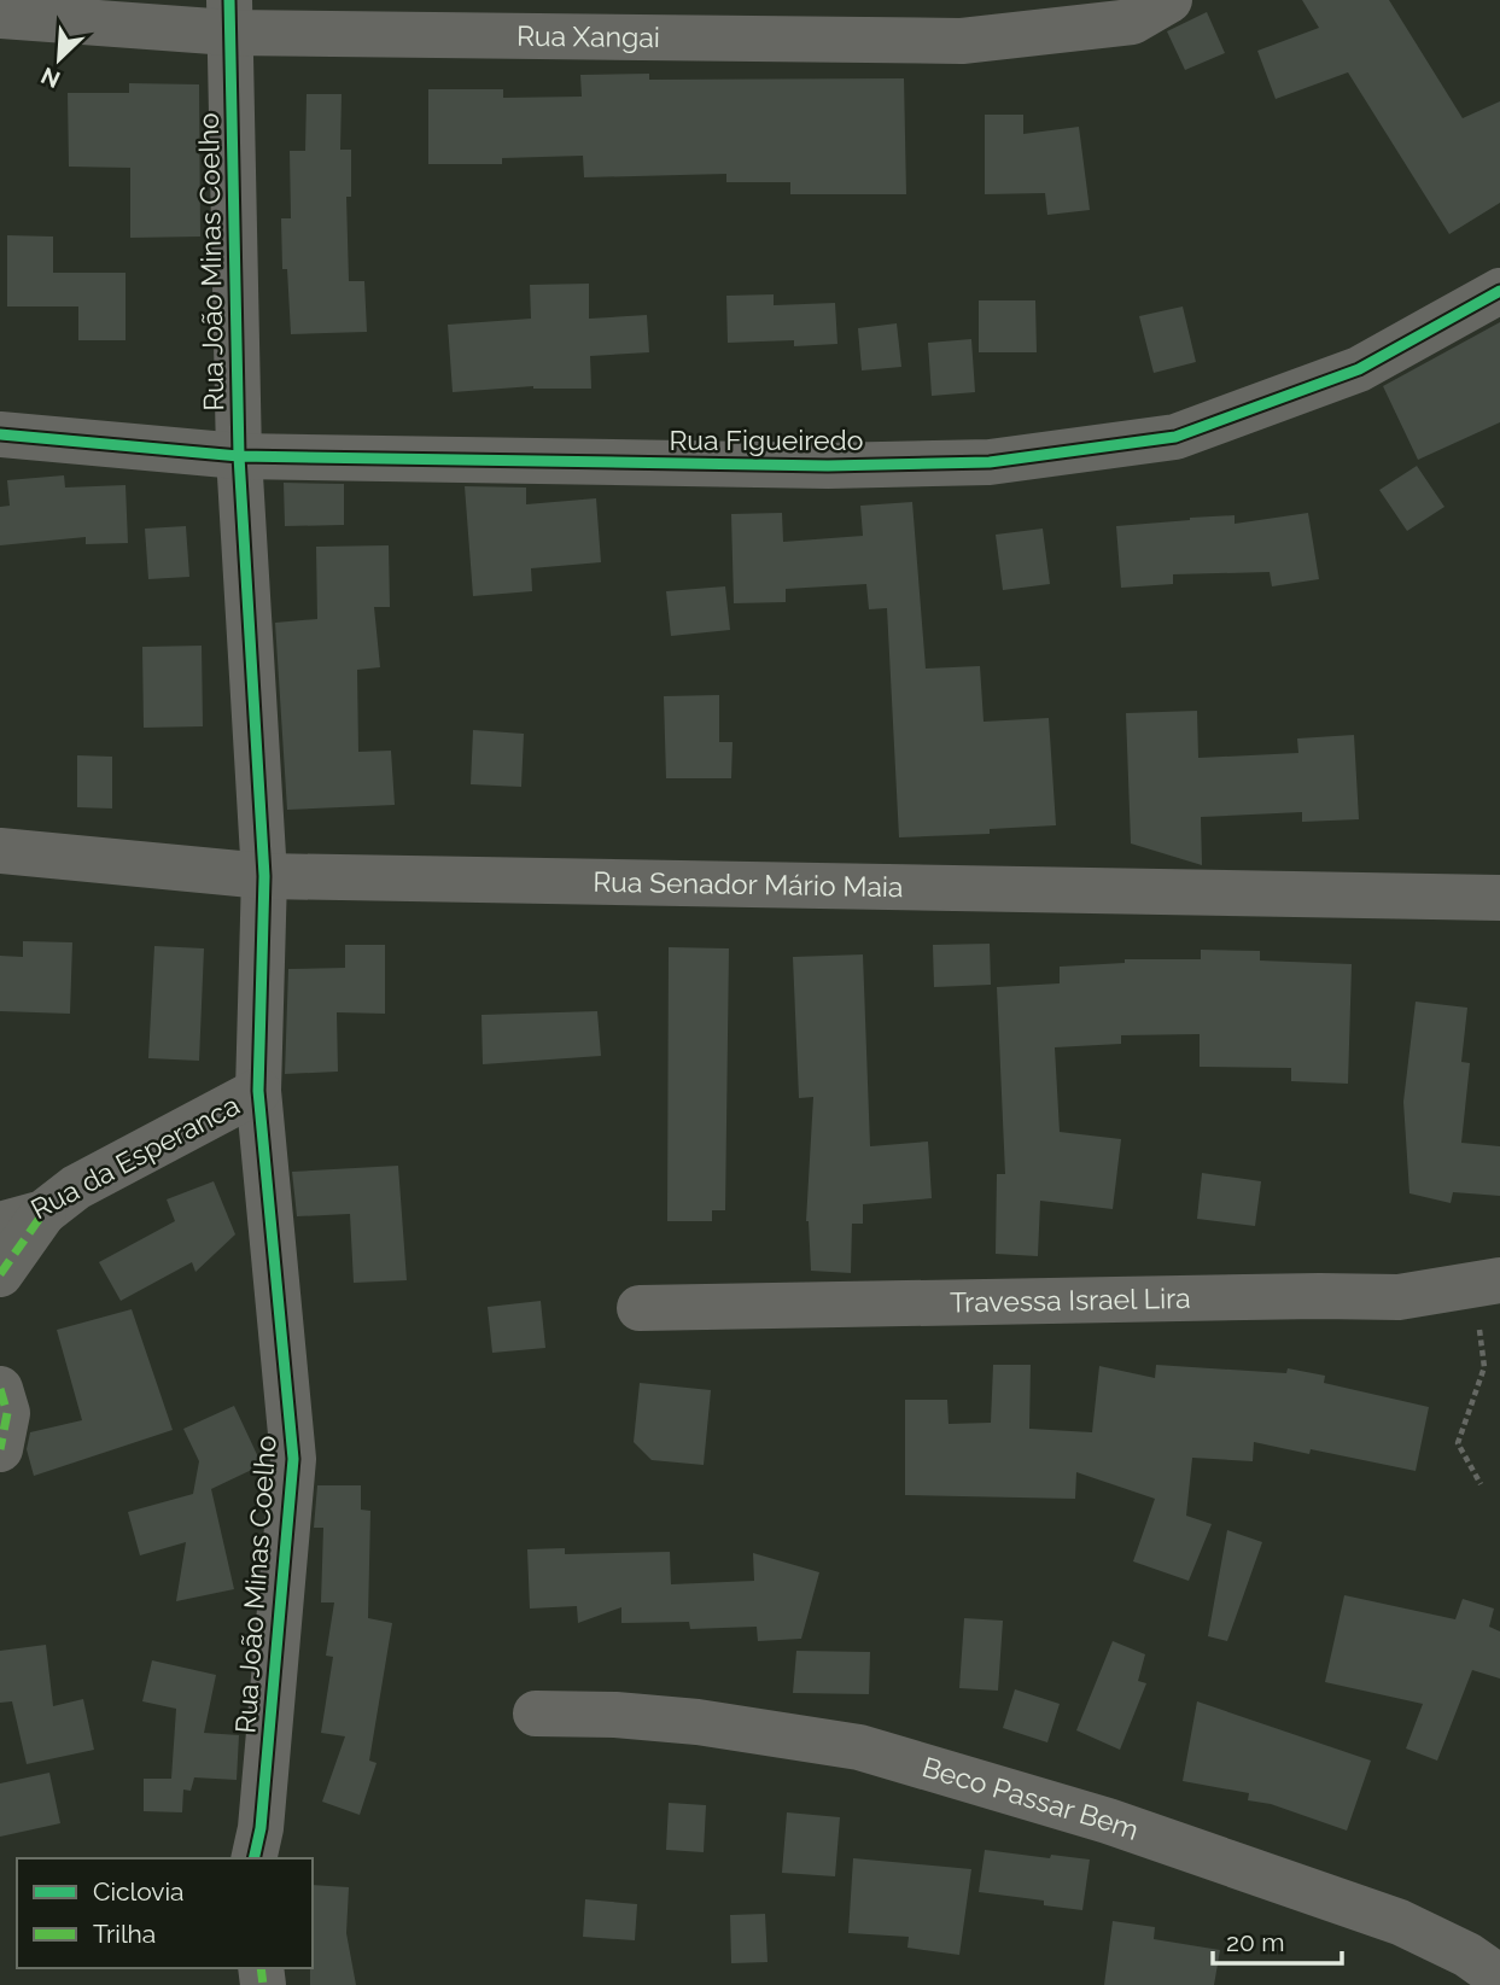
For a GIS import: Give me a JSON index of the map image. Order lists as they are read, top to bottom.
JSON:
{
  "streets": {
    "street": [
      "Rua Xangai",
      "Rua João Minas Coelho",
      "Rua Figueiredo",
      "Rua Senador Mário Maia",
      "Rua da Esperanca",
      "Travessa Israel Lira",
      "Beco Passar Bem"
    ]
  },
  "crossings": [
    ["Rua Xangai", "Rua João Minas Coelho"],
    ["Rua João Minas Coelho", "Rua Figueiredo"],
    ["Rua João Minas Coelho", "Rua Senador Mário Maia"],
    ["Rua João Minas Coelho", "Rua da Esperanca"],
    ["Rua Senador Mário Maia", "Rua da Esperanca"]
  ],
  "legend": ["Ciclovia", "Trilha"],
  "scale_bar": "20 m",
  "north": "bottom left"
}
